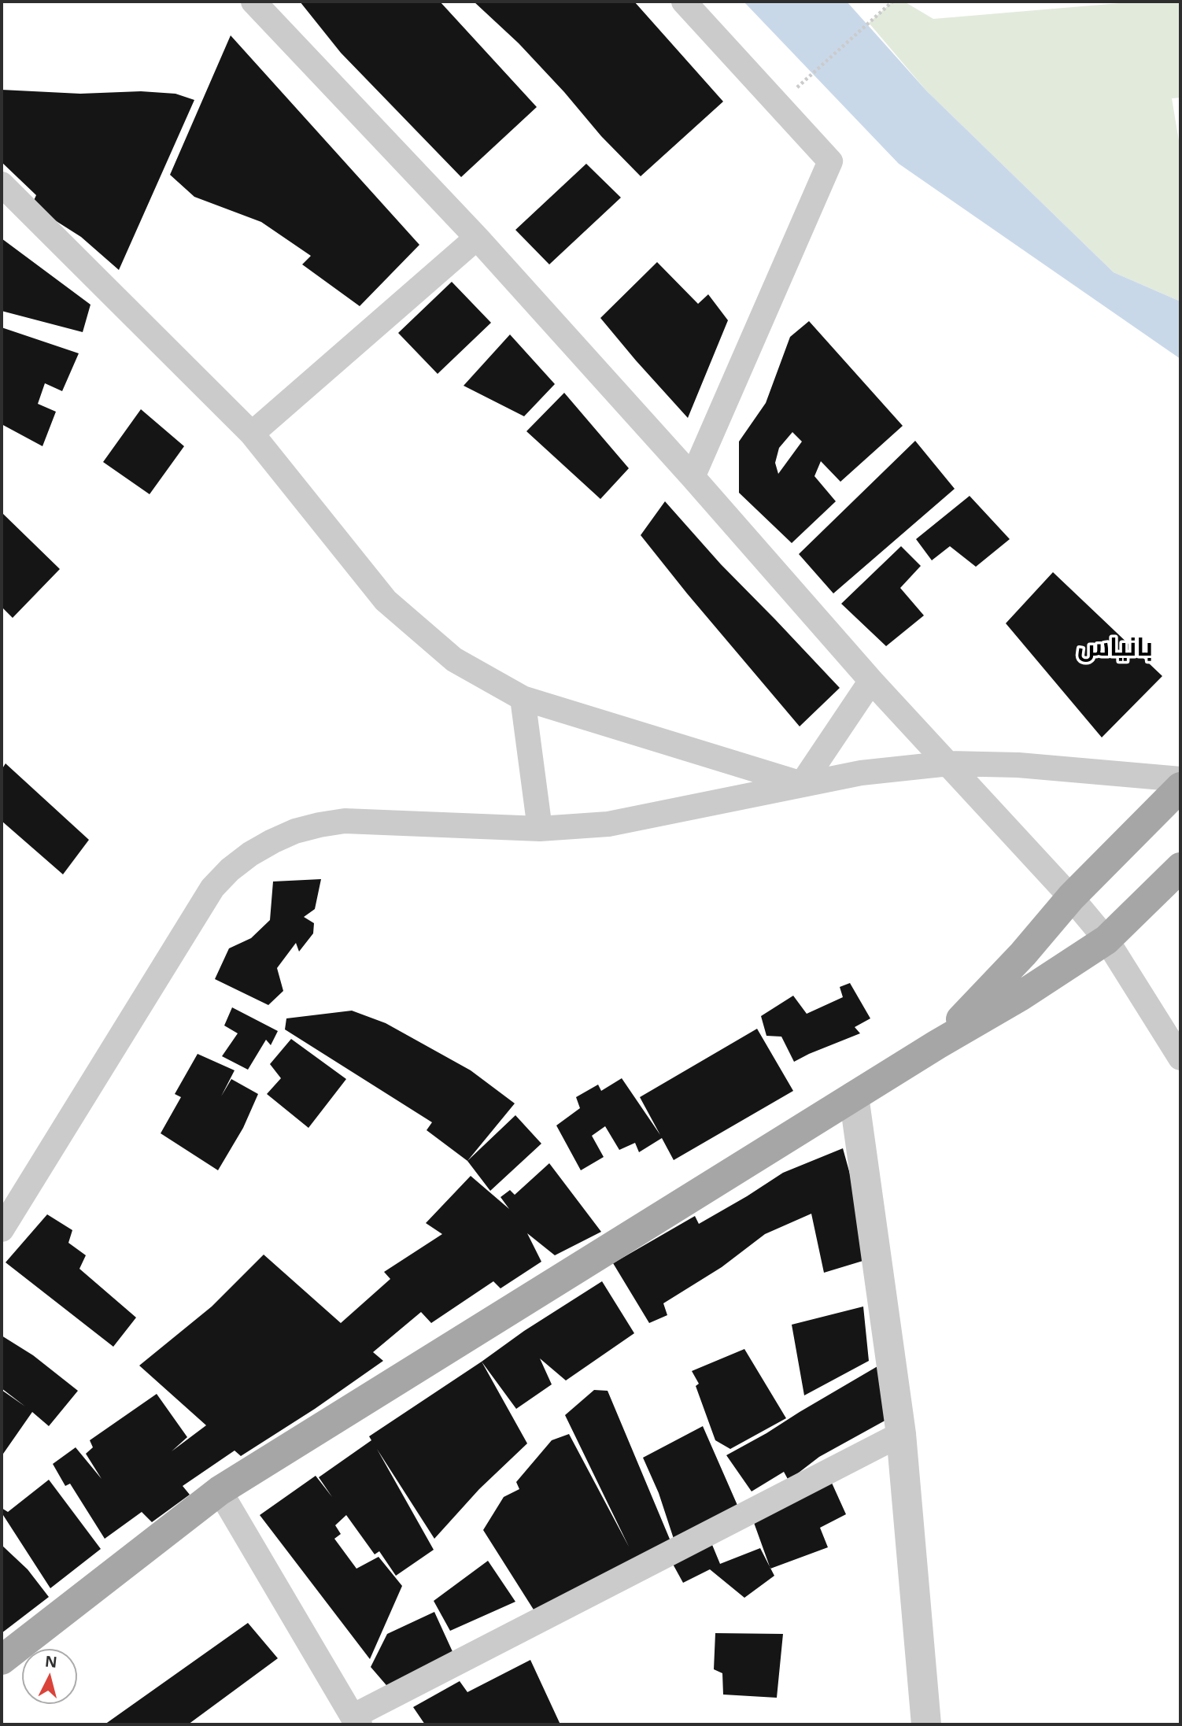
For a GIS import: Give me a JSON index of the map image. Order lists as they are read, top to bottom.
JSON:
{
  "districts": ["بانياس"],
  "north": "top"
}
